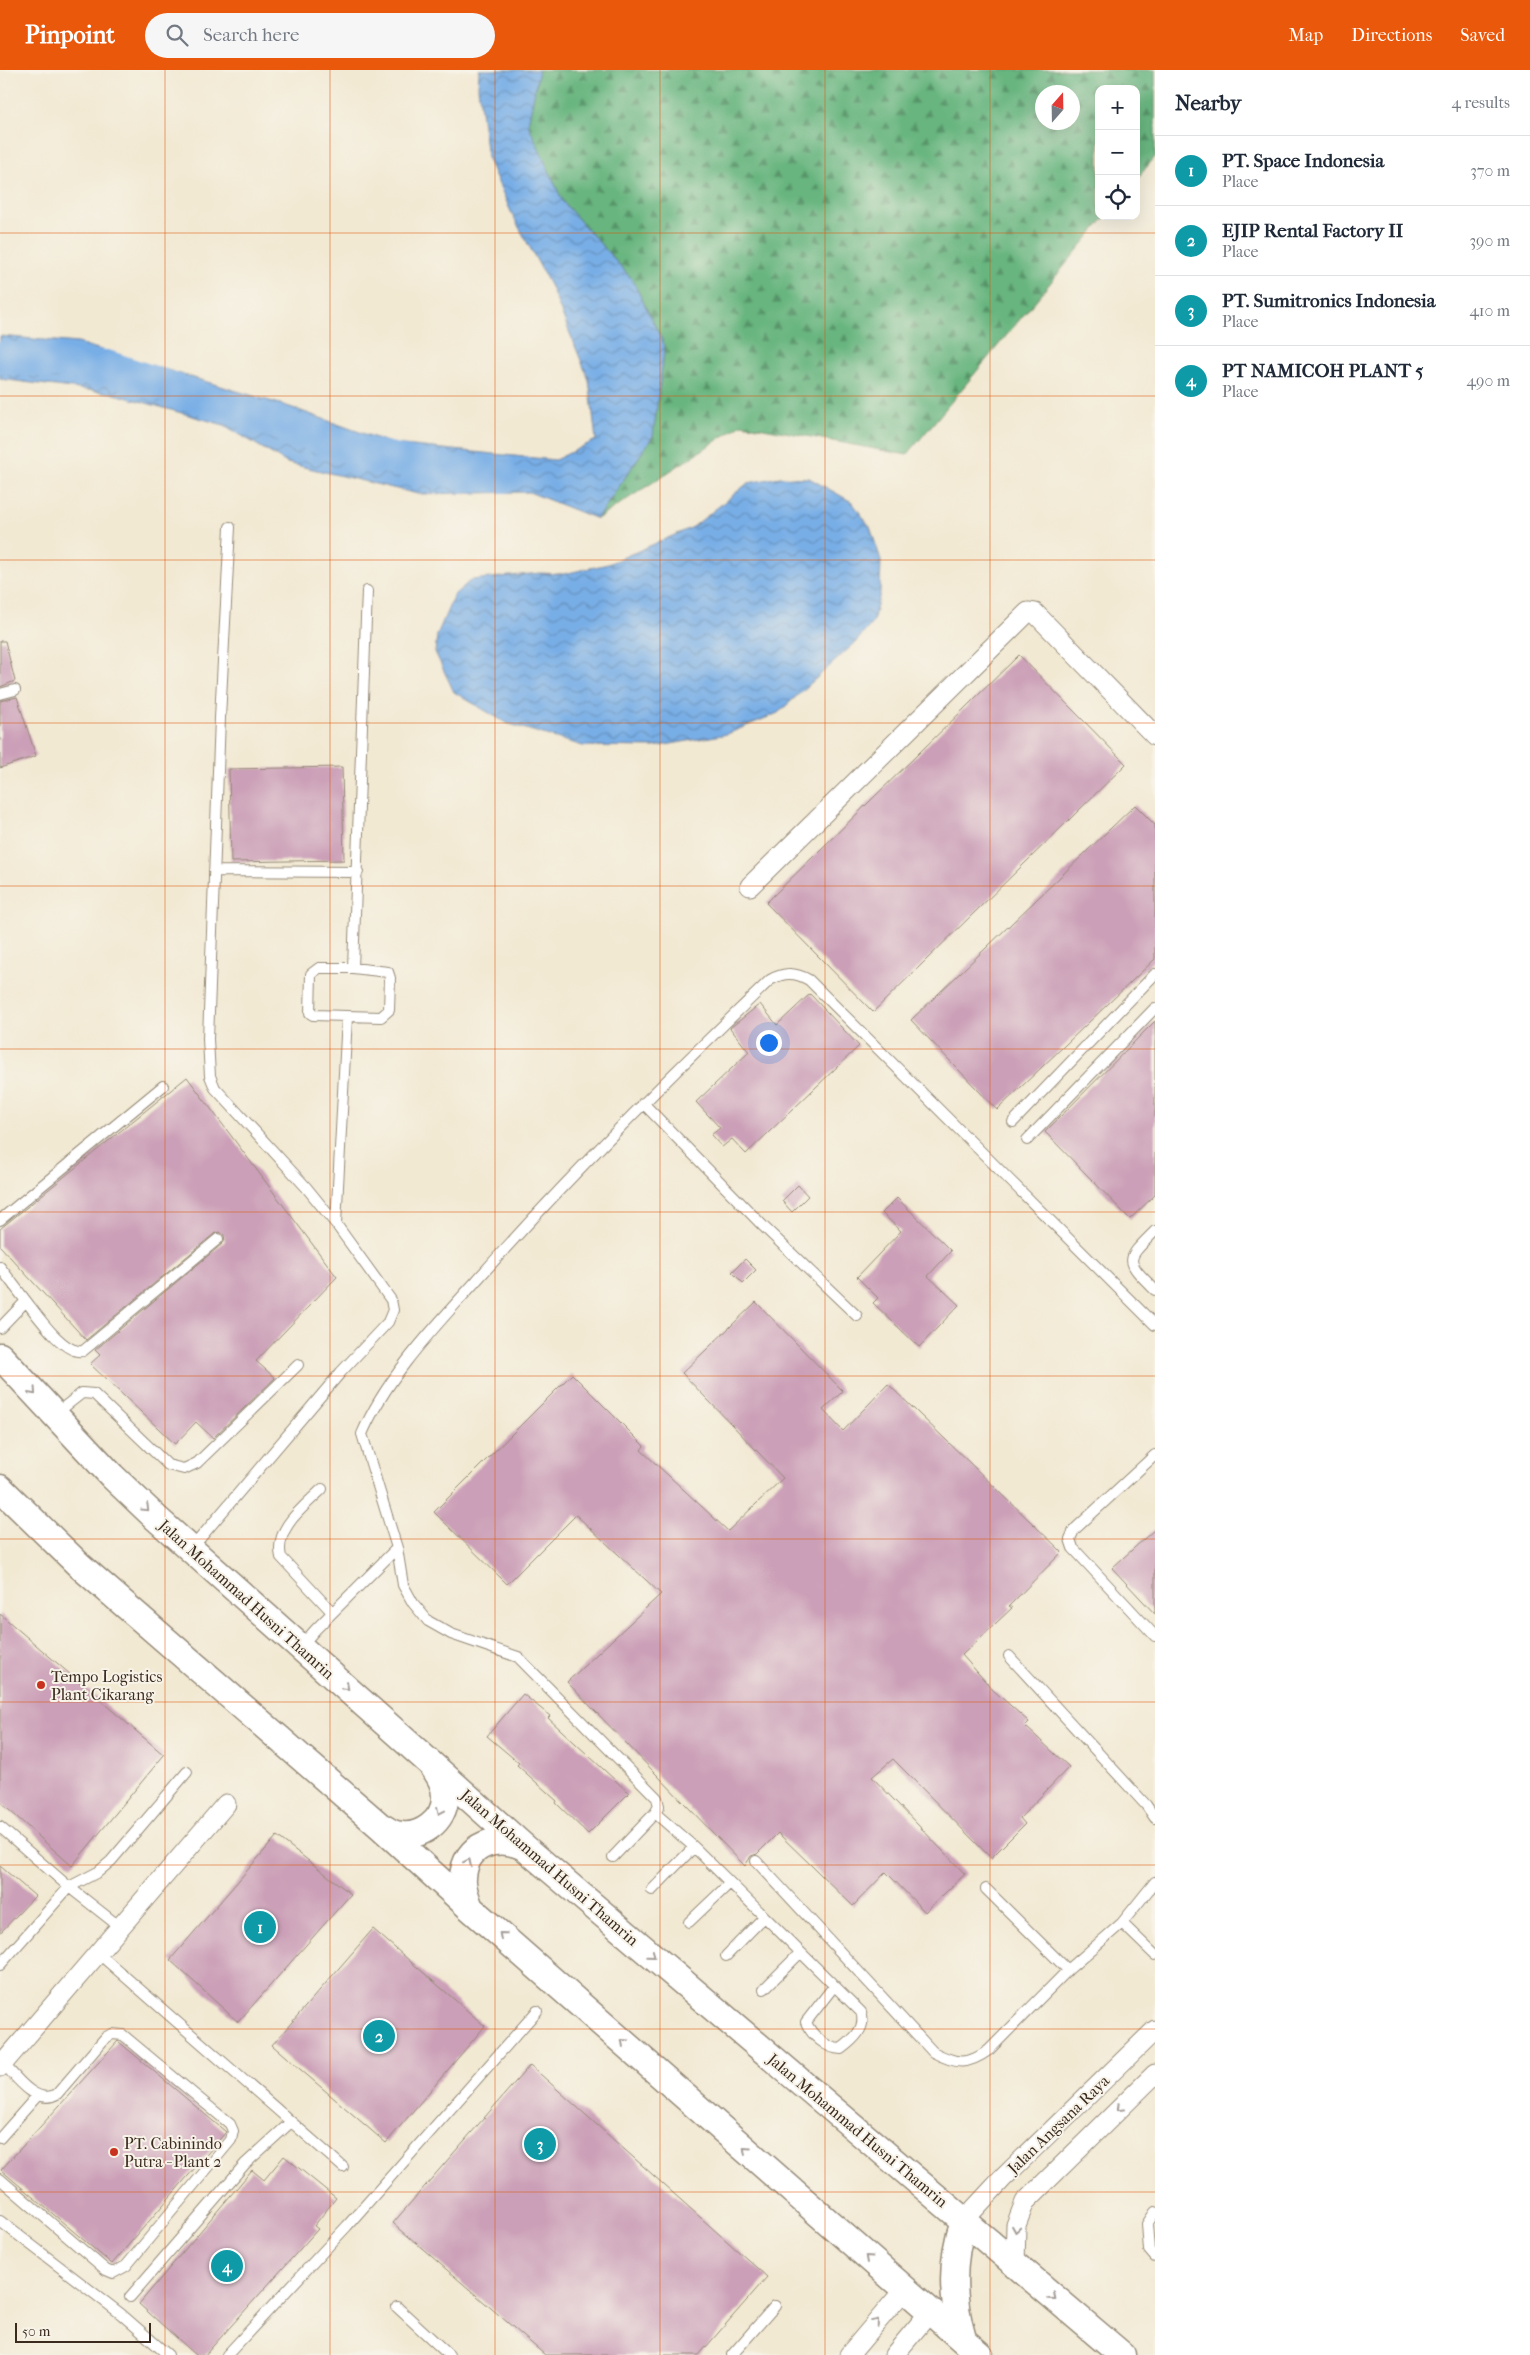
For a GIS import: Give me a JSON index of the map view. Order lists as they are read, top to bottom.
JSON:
{
  "streets": {
    "street": ["Jalan Mohammad Husni Thamrin", "Jalan Angsana Raya"]
  },
  "crossings": [
    ["Jalan Mohammad Husni Thamrin", "Jalan Angsana Raya"]
  ],
  "places": ["Tempo Logistics Plant Cikarang", "PT. Cabinindo Putra - Plant 2"],
  "scale_bar": "50 m",
  "north": "top",
  "page": {
    "header": "Pinpoint",
    "search": "Search here",
    "nav": ["Map", "Directions", "Saved"],
    "heading": ["Nearby", "4 results"],
    "map_buttons": ["+", "−"],
    "list": [
      {
        "mark": "1",
        "name": "PT. Space Indonesia",
        "note": "Place",
        "value": "370 m"
      },
      {
        "mark": "2",
        "name": "EJIP Rental Factory II",
        "note": "Place",
        "value": "390 m"
      },
      {
        "mark": "3",
        "name": "PT. Sumitronics Indonesia",
        "note": "Place",
        "value": "410 m"
      },
      {
        "mark": "4",
        "name": "PT NAMICOH PLANT 5",
        "note": "Place",
        "value": "490 m"
      }
    ],
    "pins": [
      "1",
      "2",
      "3",
      "4"
    ],
    "scale": "50 m"
  }
}
